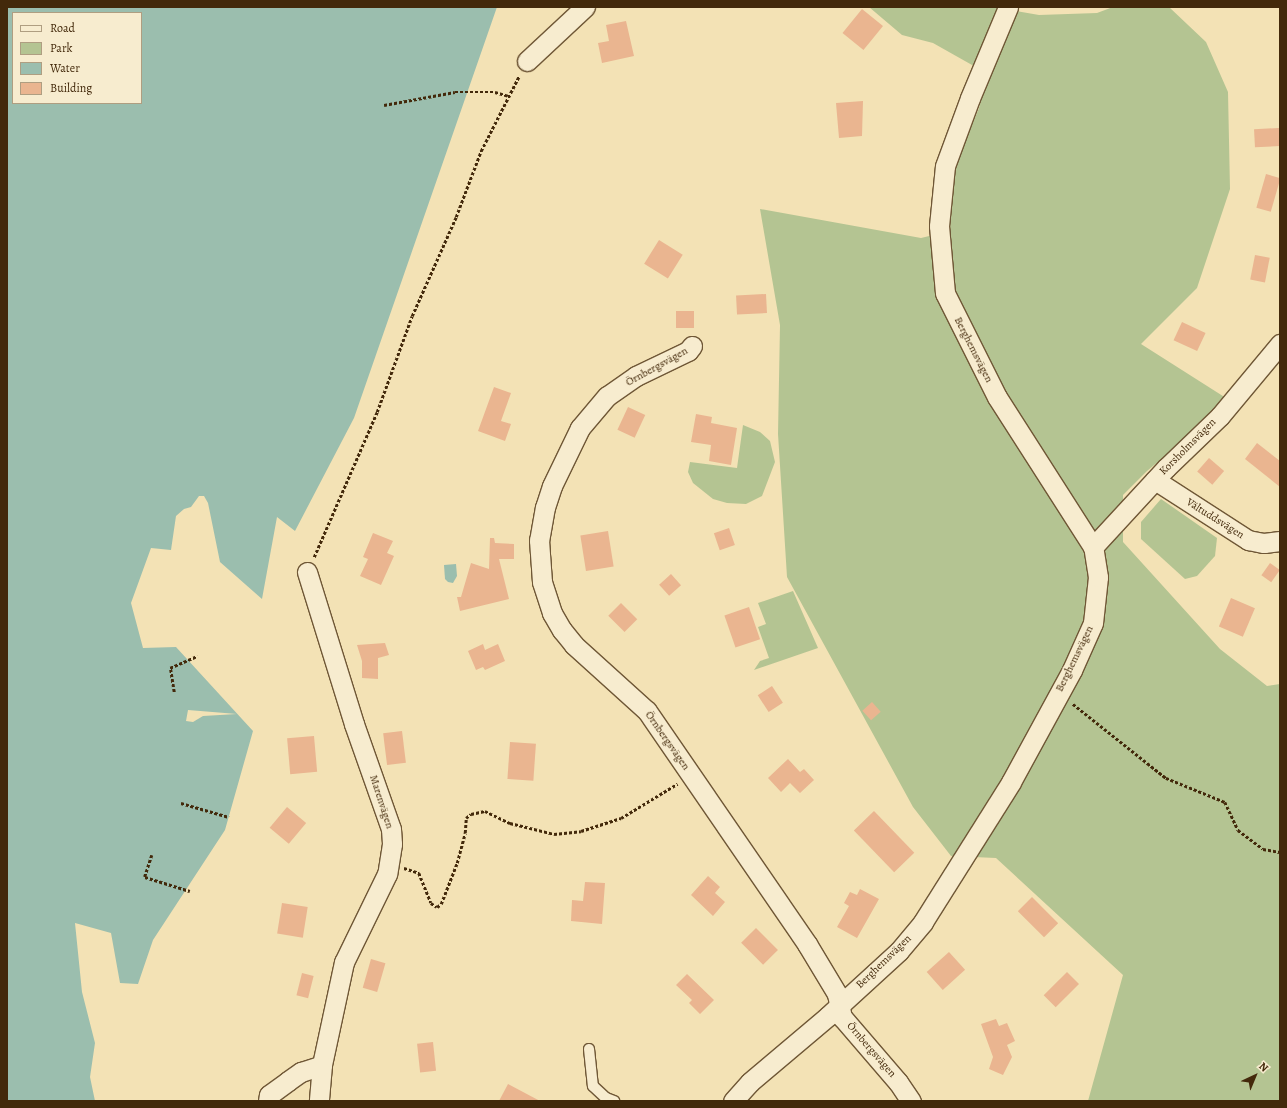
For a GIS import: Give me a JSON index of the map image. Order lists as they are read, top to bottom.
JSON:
{
  "streets": {
    "street": [
      "Berghemsvägen",
      "Örnbergsvägen",
      "Korsholmsvägen",
      "Vältuddsvägen",
      "Marenvägen"
    ]
  },
  "crossings": [
    ["Berghemsvägen", "Örnbergsvägen"],
    ["Berghemsvägen", "Korsholmsvägen"],
    ["Korsholmsvägen", "Vältuddsvägen"]
  ],
  "legend": [
    "Road",
    "Park",
    "Water",
    "Building"
  ],
  "north": "top right"
}
